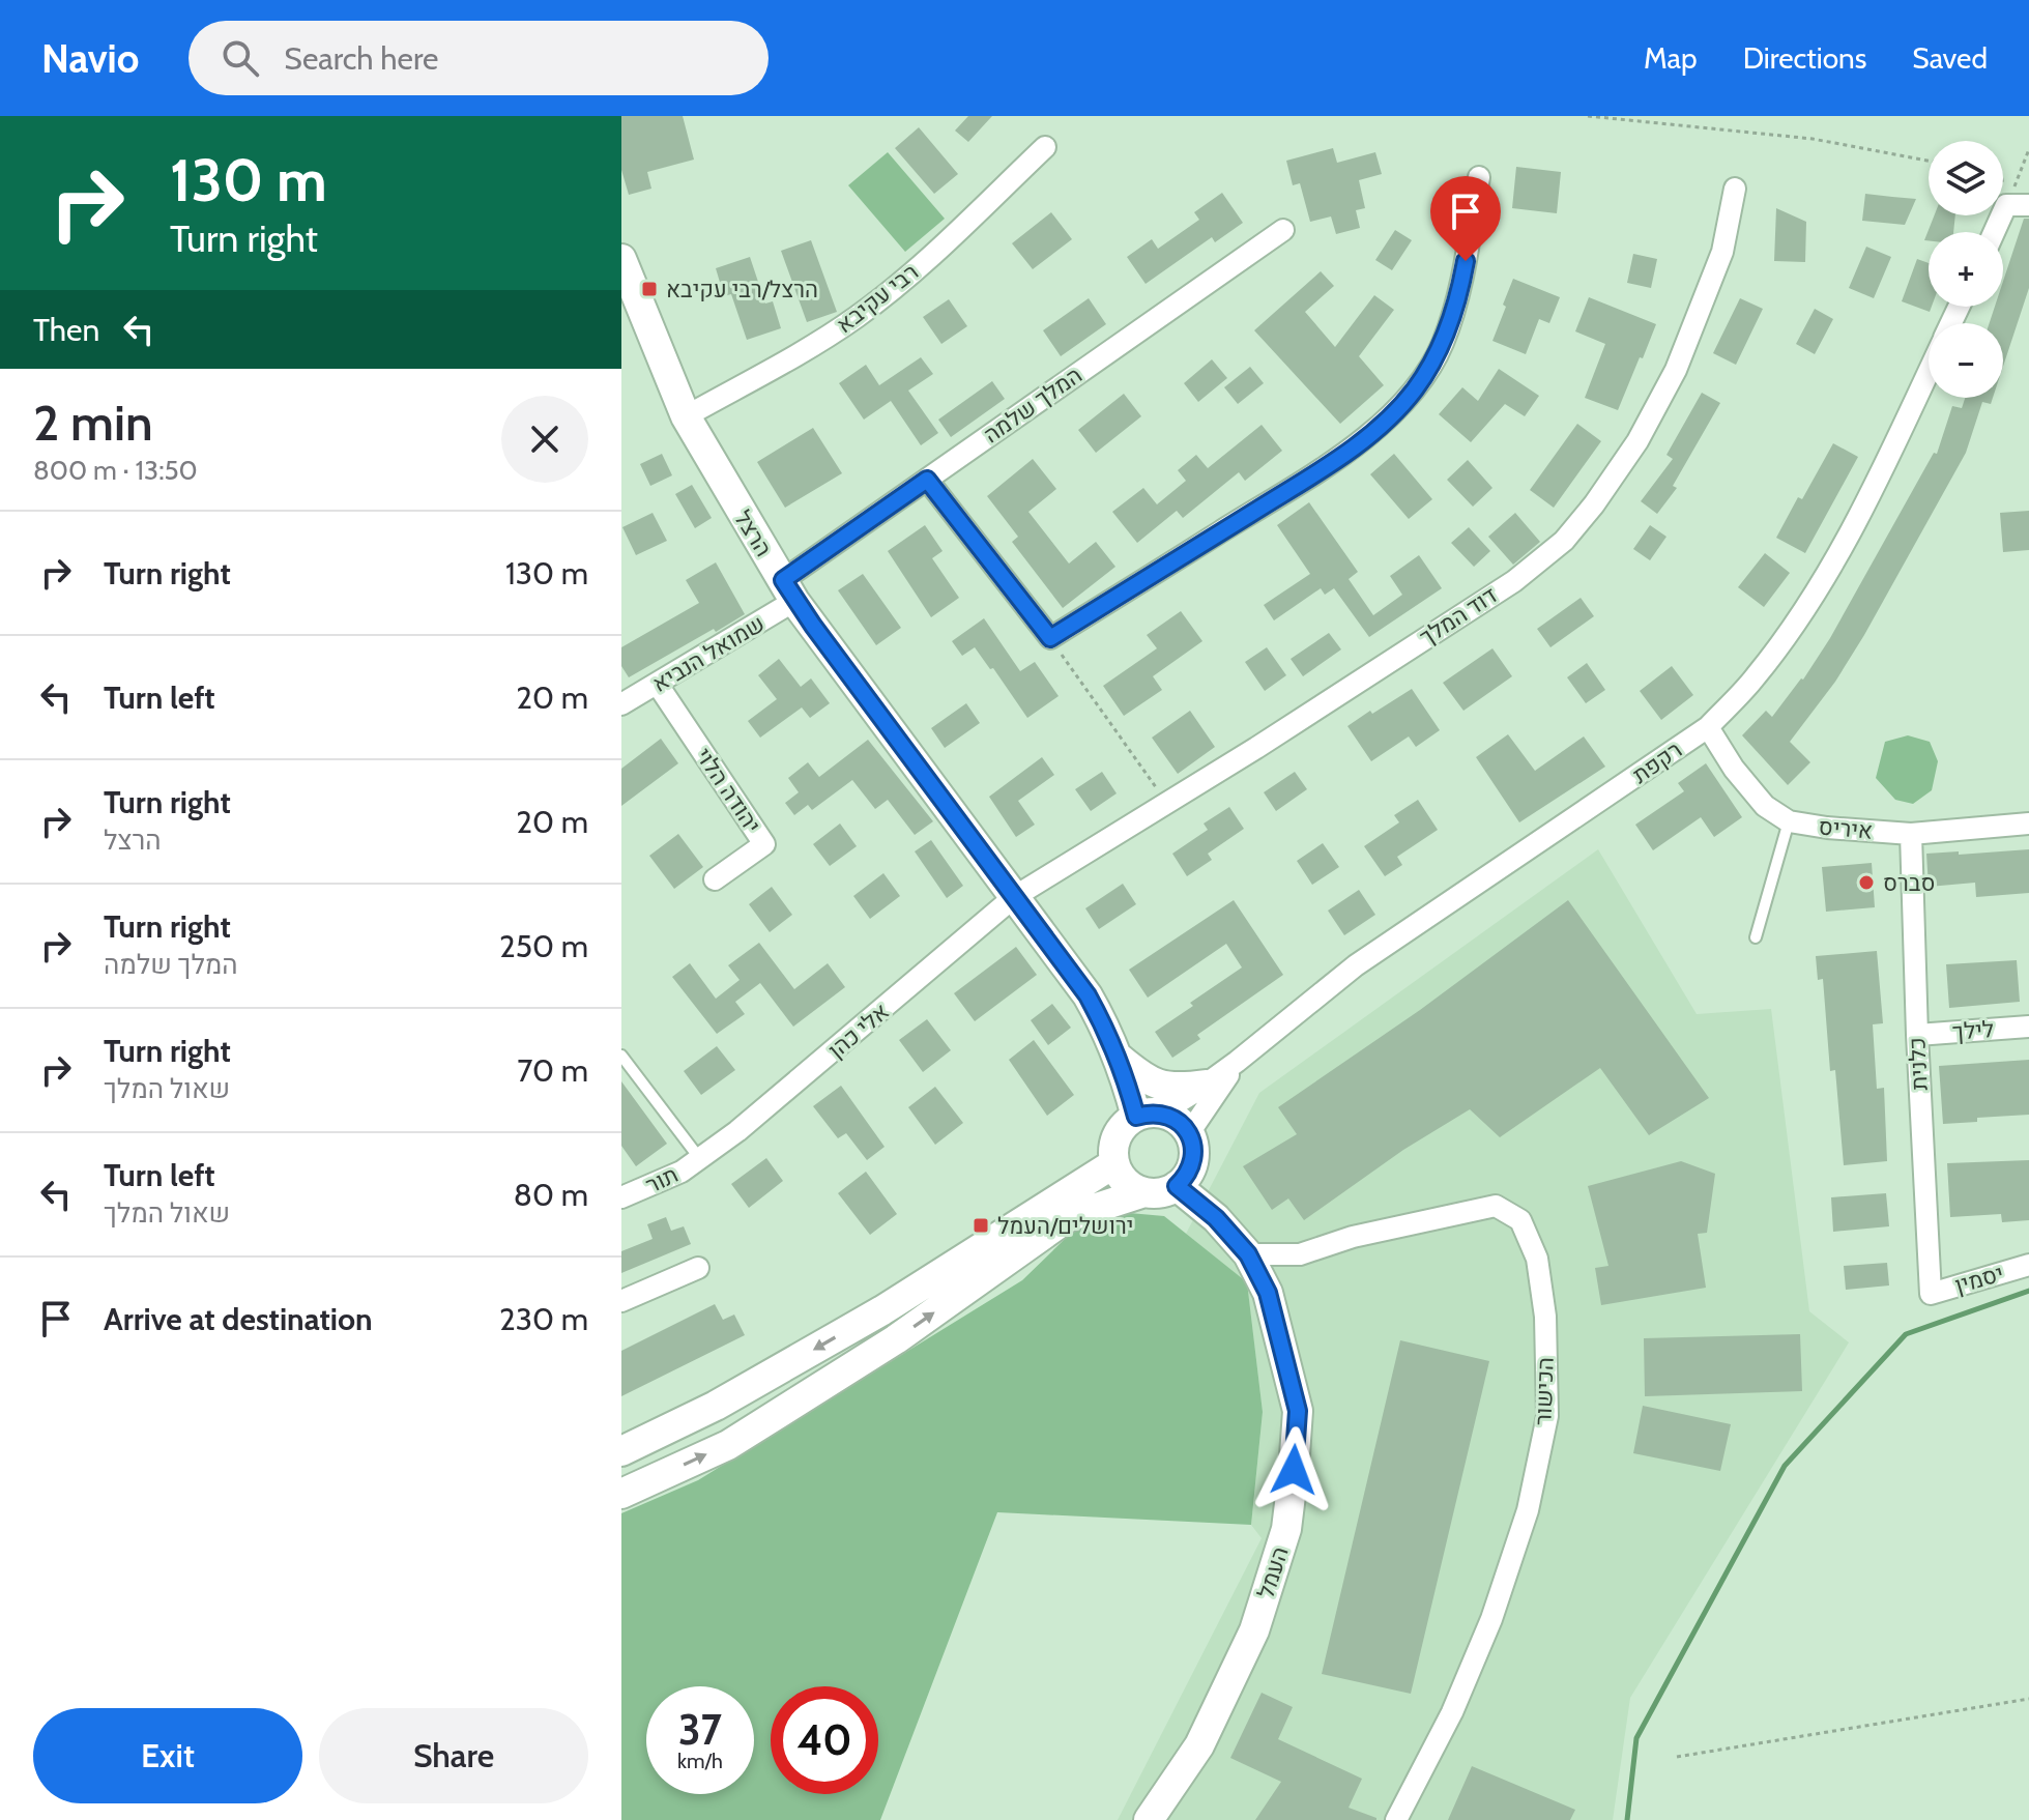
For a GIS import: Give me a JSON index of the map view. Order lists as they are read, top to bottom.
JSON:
{
  "streets": {
    "street": [
      "רבי עקיבא",
      "המלך שלמה",
      "הרצל",
      "דוד המלך",
      "שמואל הנביא",
      "רקפת",
      "יהודה הלוי",
      "איריס",
      "אלי כהן",
      "לילך",
      "כלנית",
      "תור",
      "יסמין",
      "הכישור",
      "העמל"
    ]
  },
  "crossings": [
    ["רבי עקיבא", "הרצל"],
    ["המלך שלמה", "הרצל"],
    ["המלך שלמה", "שמואל הנביא"],
    ["הרצל", "דוד המלך"],
    ["הרצל", "שמואל הנביא"],
    ["הרצל", "רקפת"],
    ["הרצל", "אלי כהן"],
    ["הרצל", "העמל"],
    ["דוד המלך", "אלי כהן"],
    ["שמואל הנביא", "יהודה הלוי"],
    ["רקפת", "איריס"],
    ["רקפת", "העמל"],
    ["איריס", "כלנית"],
    ["אלי כהן", "תור"],
    ["לילך", "כלנית"],
    ["כלנית", "יסמין"],
    ["הכישור", "העמל"]
  ],
  "places": {
    "transit": ["הרצל/רבי עקיבא", "ירושלים/העמל"],
    "other": ["סברס"]
  },
  "page": {
    "header": "Navio",
    "search": "Search here",
    "nav": ["Map", "Directions", "Saved"],
    "turn": ["130 m", "Turn right"],
    "map_buttons": ["+", "−"],
    "then": "Then",
    "heading": ["2 min", "800 m · 13:50"],
    "list": [
      {
        "name": "Turn right",
        "value": "130 m"
      },
      {
        "name": "Turn left",
        "value": "20 m"
      },
      {
        "name": "Turn right",
        "note": "הרצל",
        "value": "20 m"
      },
      {
        "name": "Turn right",
        "note": "המלך שלמה",
        "value": "250 m"
      },
      {
        "name": "Turn right",
        "note": "שאול המלך",
        "value": "70 m"
      },
      {
        "name": "Turn left",
        "note": "שאול המלך",
        "value": "80 m"
      },
      {
        "name": "Arrive at destination",
        "value": "230 m"
      }
    ],
    "speed": "37 km/h",
    "limit": "40",
    "buttons": ["Exit", "Share"]
  }
}
